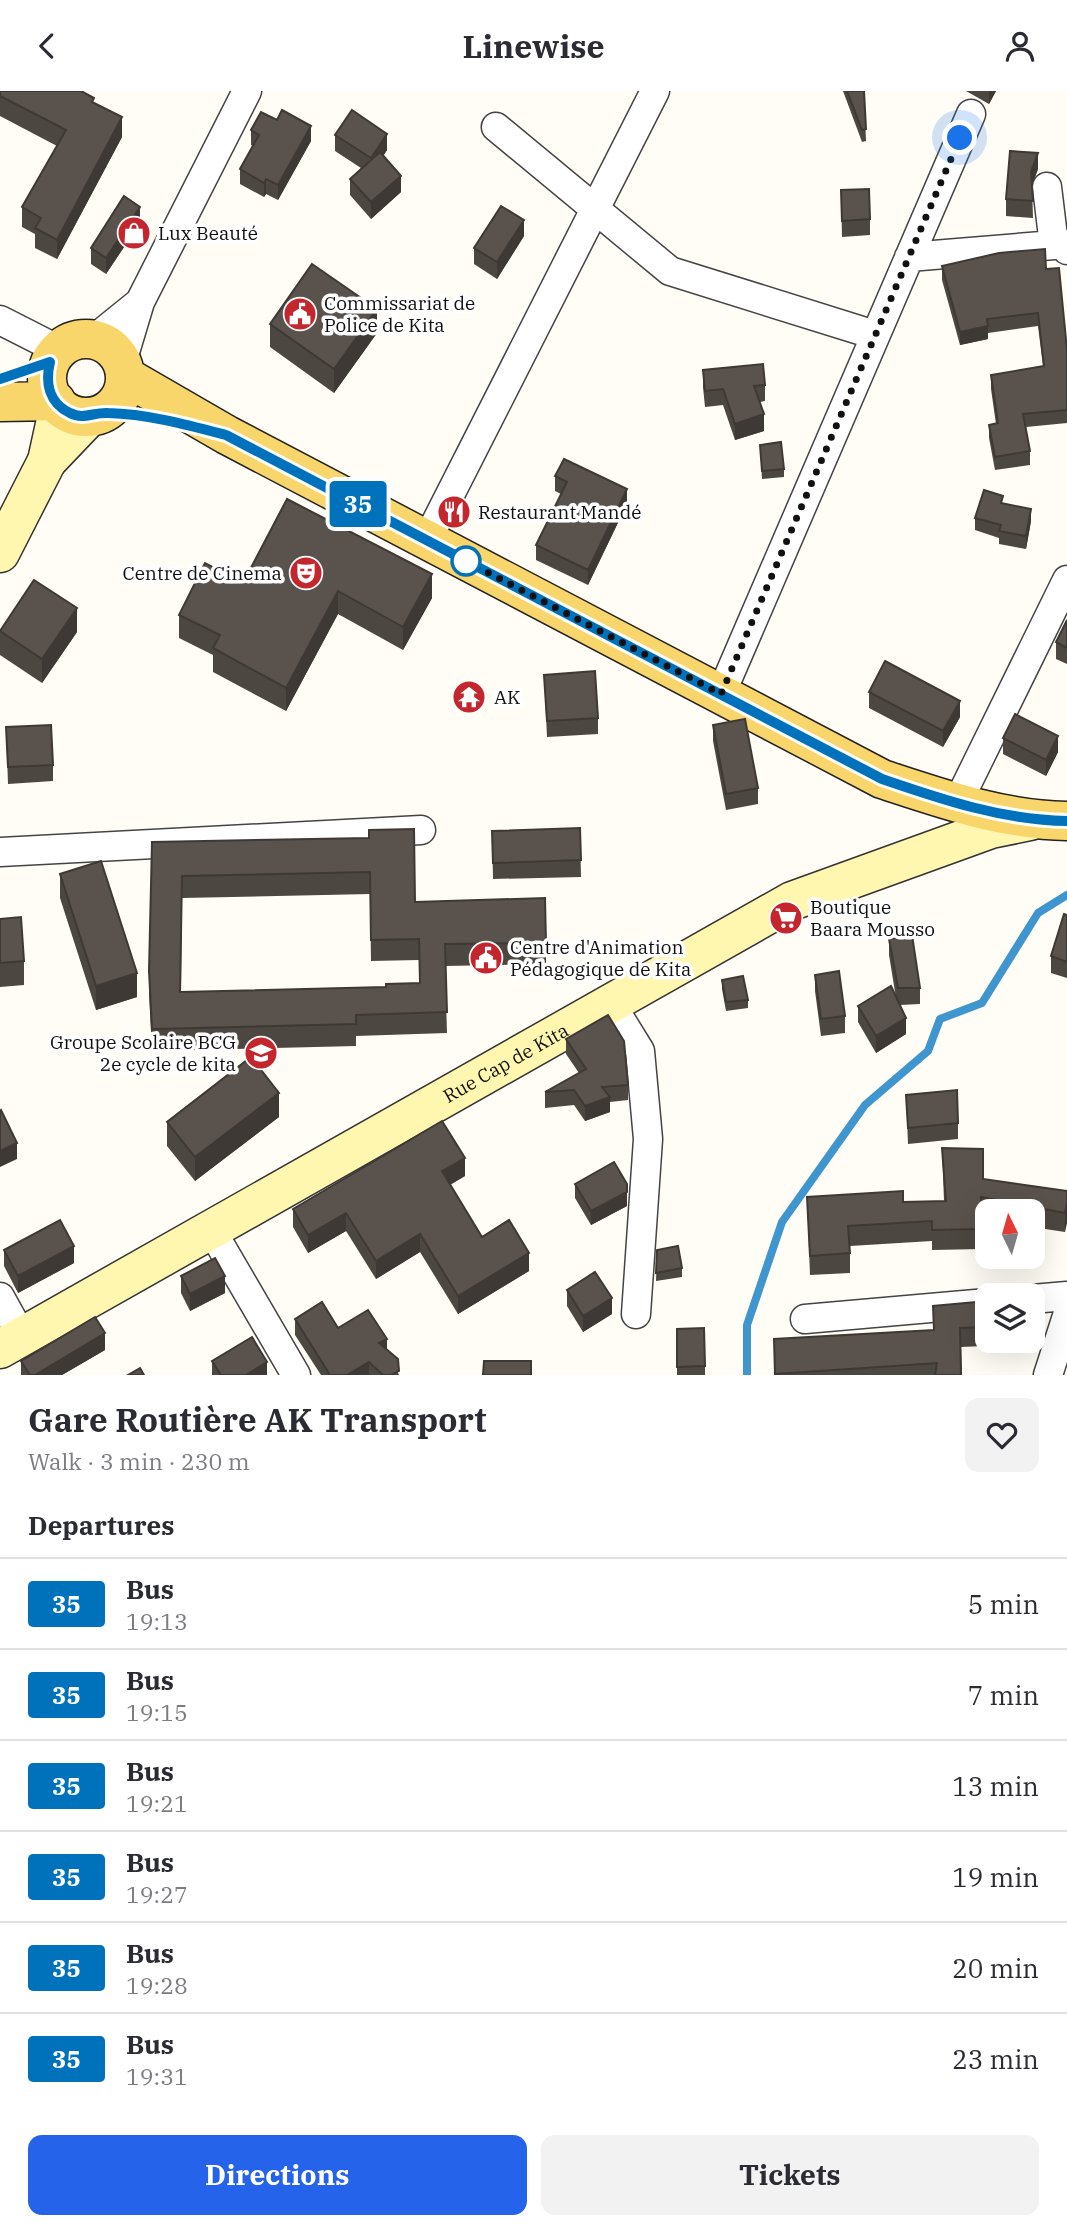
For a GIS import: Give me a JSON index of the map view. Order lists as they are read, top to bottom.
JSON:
{
  "streets": {
    "street": ["Rue Cap de Kita"]
  },
  "places": {
    "shop": ["Lux Beauté"],
    "public building": ["Commissariat de Police de Kita", "Centre d'Animation Pédagogique de Kita"],
    "restaurant": ["Restaurant Mandé"],
    "theatre": ["Centre de Cinema"],
    "temple": ["AK"],
    "supermarket": ["Boutique Baara Mousso"],
    "school or university": ["Groupe Scolaire BCG 2e cycle de kita"]
  },
  "lines": ["bus line 35"],
  "north": "top",
  "page": {
    "header": "Linewise",
    "on_map": "35",
    "heading": [
      ["Gare Routière AK Transport", "Walk · 3 min · 230 m"],
      "Departures"
    ],
    "list": [
      {
        "mark": "35",
        "name": "Bus",
        "note": "19:13",
        "value": "5 min"
      },
      {
        "mark": "35",
        "name": "Bus",
        "note": "19:15",
        "value": "7 min"
      },
      {
        "mark": "35",
        "name": "Bus",
        "note": "19:21",
        "value": "13 min"
      },
      {
        "mark": "35",
        "name": "Bus",
        "note": "19:27",
        "value": "19 min"
      },
      {
        "mark": "35",
        "name": "Bus",
        "note": "19:28",
        "value": "20 min"
      },
      {
        "mark": "35",
        "name": "Bus",
        "note": "19:31",
        "value": "23 min"
      }
    ],
    "buttons": ["Directions", "Tickets"]
  }
}
